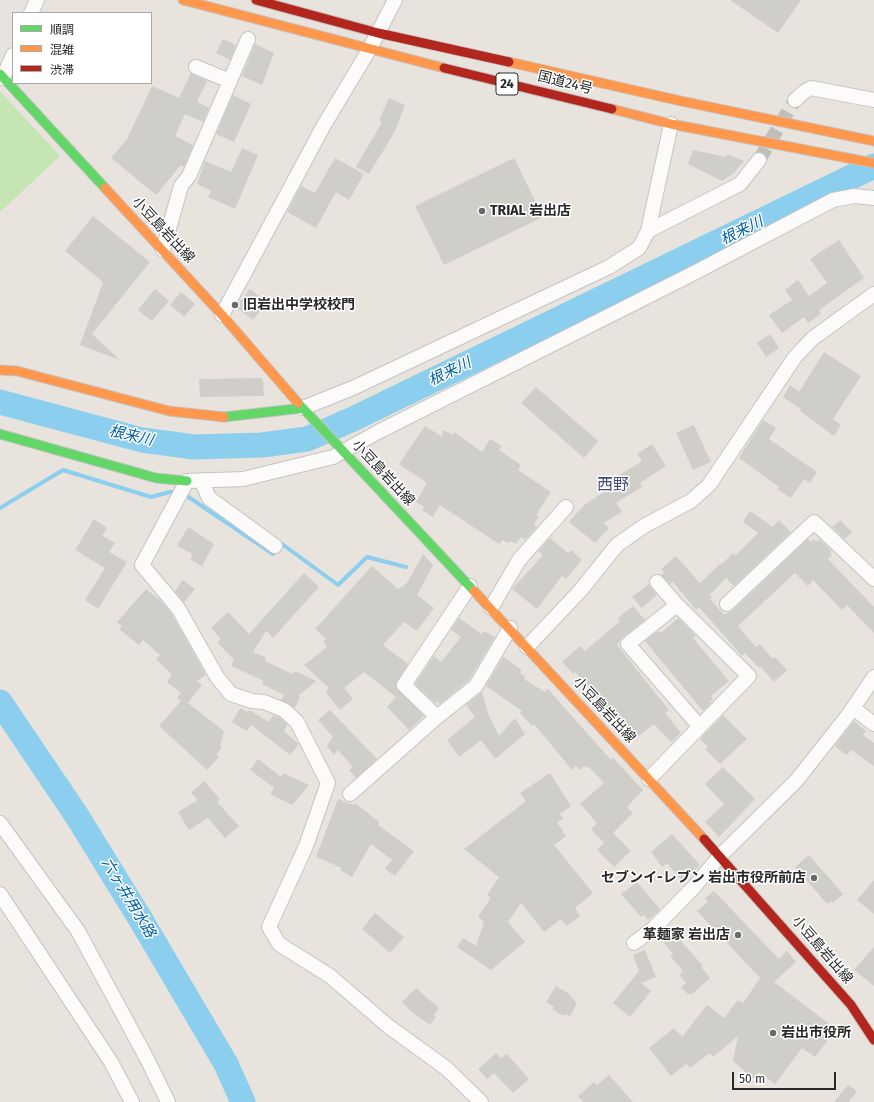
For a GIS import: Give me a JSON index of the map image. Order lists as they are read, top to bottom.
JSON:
{
  "streets": {
    "main road": ["国道24号", "24", "小豆島岩出線"]
  },
  "districts": ["西野"],
  "water": ["根来川", "六ヶ井用水路"],
  "places": [
    "TRIAL 岩出店",
    "旧岩出中学校校門",
    "セブンイ-レブン 岩出市役所前店",
    "革麺家 岩出店",
    "岩出市役所"
  ],
  "legend": ["順調", "混雑", "渋滞"],
  "scale_bar": "50 m"
}
